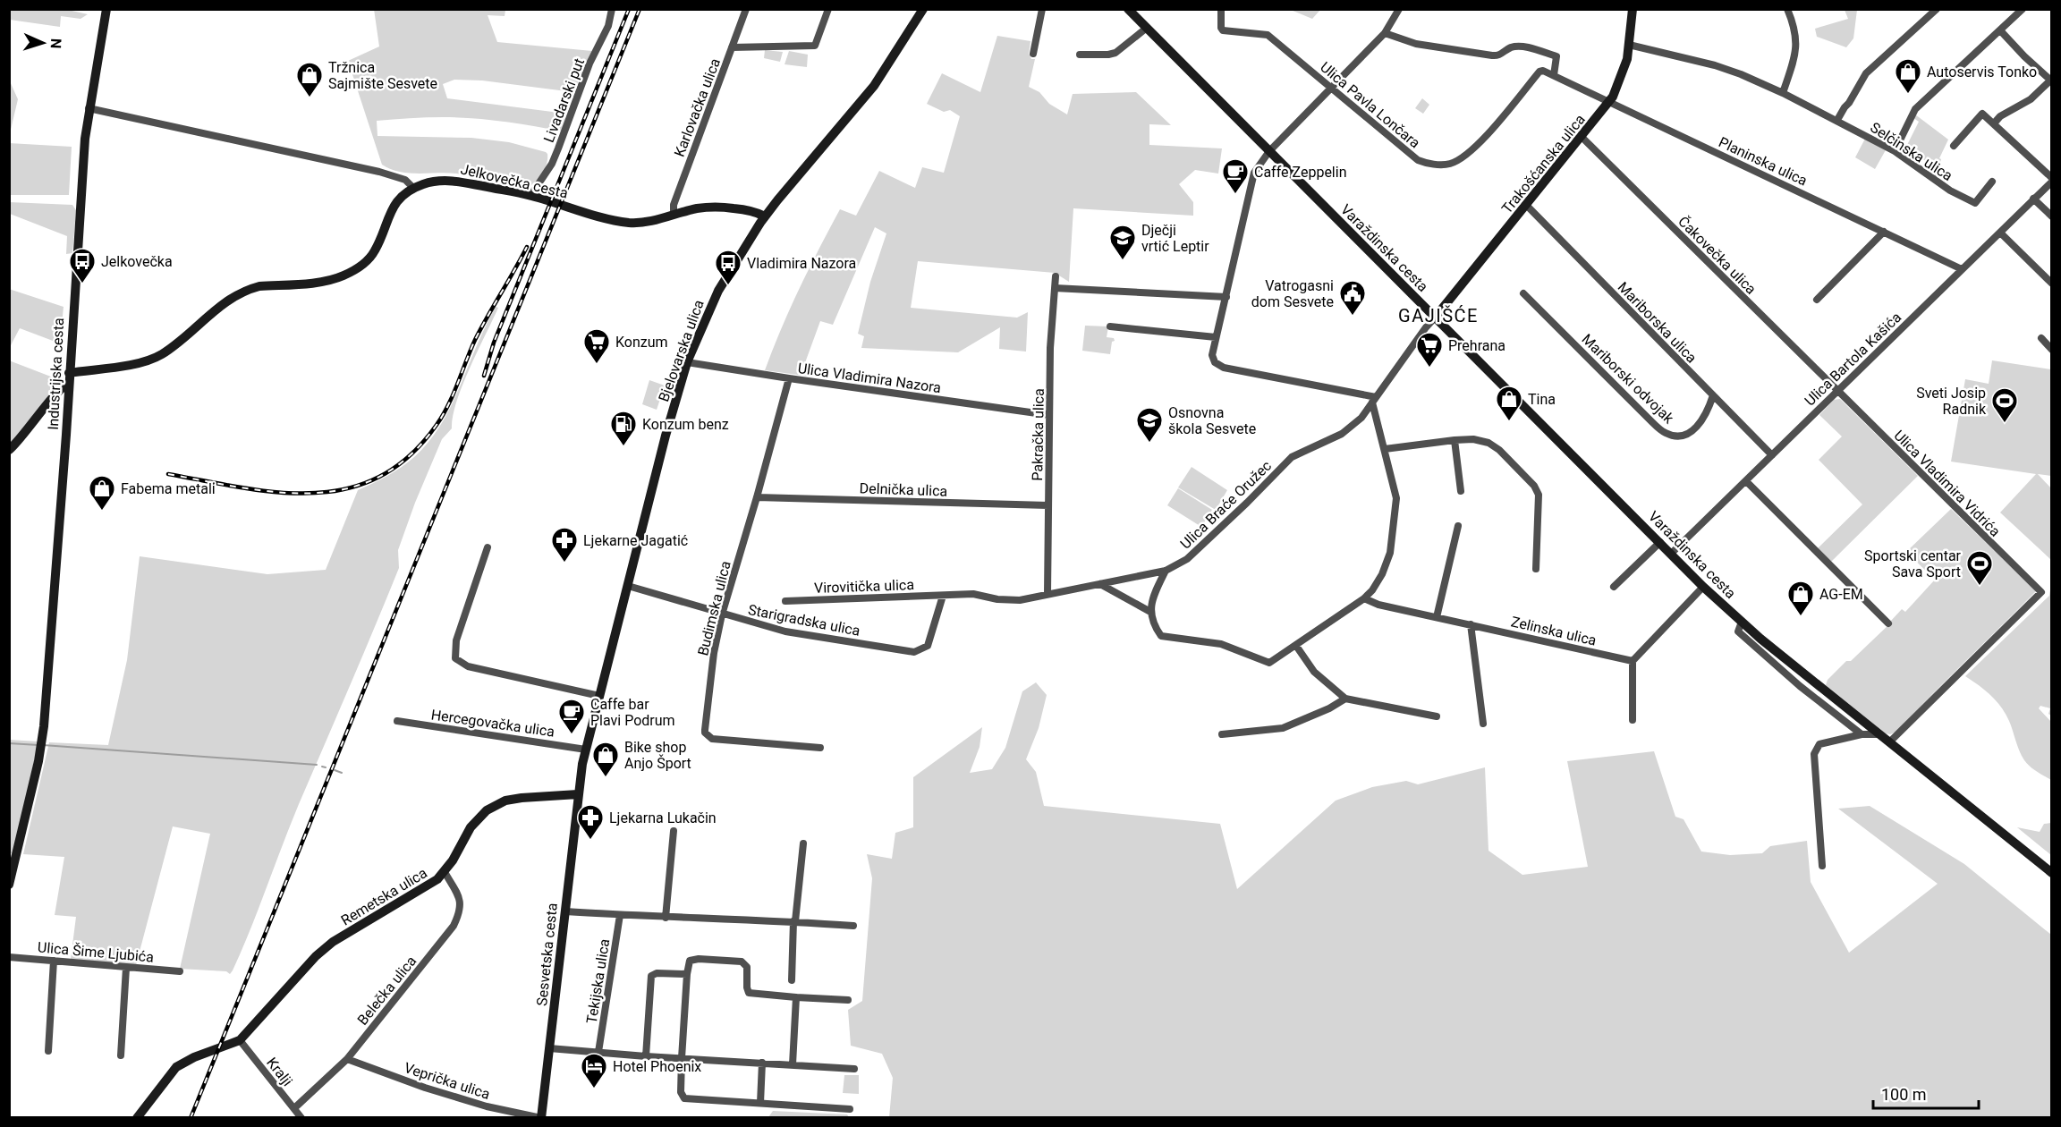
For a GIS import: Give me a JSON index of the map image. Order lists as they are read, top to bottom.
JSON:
{
  "streets": {
    "street": [
      "Livadarski put",
      "Ulica Pavla Lončara",
      "Karlovačka ulica",
      "Selčinska ulica",
      "Planinska ulica",
      "Trakošćanska ulica",
      "Jelkovečka cesta",
      "Varaždinska cesta",
      "Čakovečka ulica",
      "Mariborska ulica",
      "Bjelovarska ulica",
      "Ulica Bartola Kašića",
      "Industrijska cesta",
      "Ulica Vladimira Nazora",
      "Mariborski odvojak",
      "Pakračka ulica",
      "Ulica Vladimira Vidrića",
      "Delnička ulica",
      "Ulica Braće Oružec",
      "Virovitička ulica",
      "Budimska ulica",
      "Starigradska ulica",
      "Zelinska ulica",
      "Hercegovačka ulica",
      "Remetska ulica",
      "Ulica Šime Ljubića",
      "Sesvetska cesta",
      "Tekijska ulica",
      "Belečka ulica",
      "Kralji",
      "Veprička ulica"
    ]
  },
  "crossings": [
    ["Livadarski put", "Jelkovečka cesta"],
    ["Ulica Pavla Lončara", "Planinska ulica"],
    ["Karlovačka ulica", "Jelkovečka cesta"],
    ["Selčinska ulica", "Trakošćanska ulica"],
    ["Planinska ulica", "Trakošćanska ulica"],
    ["Planinska ulica", "Ulica Bartola Kašića"],
    ["Trakošćanska ulica", "Varaždinska cesta"],
    ["Trakošćanska ulica", "Čakovečka ulica"],
    ["Trakošćanska ulica", "Mariborska ulica"],
    ["Trakošćanska ulica", "Ulica Braće Oružec"],
    ["Jelkovečka cesta", "Bjelovarska ulica"],
    ["Jelkovečka cesta", "Industrijska cesta"],
    ["Varaždinska cesta", "Ulica Bartola Kašića"],
    ["Varaždinska cesta", "Ulica Vladimira Vidrića"],
    ["Varaždinska cesta", "Ulica Braće Oružec"],
    ["Čakovečka ulica", "Ulica Bartola Kašića"],
    ["Čakovečka ulica", "Ulica Vladimira Vidrića"],
    ["Mariborska ulica", "Ulica Bartola Kašića"],
    ["Mariborska ulica", "Mariborski odvojak"],
    ["Bjelovarska ulica", "Ulica Vladimira Nazora"],
    ["Bjelovarska ulica", "Starigradska ulica"],
    ["Bjelovarska ulica", "Hercegovačka ulica"],
    ["Bjelovarska ulica", "Remetska ulica"],
    ["Bjelovarska ulica", "Sesvetska cesta"],
    ["Ulica Bartola Kašića", "Ulica Vladimira Vidrića"],
    ["Ulica Vladimira Nazora", "Pakračka ulica"],
    ["Ulica Vladimira Nazora", "Budimska ulica"],
    ["Pakračka ulica", "Delnička ulica"],
    ["Pakračka ulica", "Ulica Braće Oružec"],
    ["Delnička ulica", "Budimska ulica"],
    ["Ulica Braće Oružec", "Virovitička ulica"],
    ["Ulica Braće Oružec", "Starigradska ulica"],
    ["Virovitička ulica", "Starigradska ulica"],
    ["Budimska ulica", "Starigradska ulica"],
    ["Remetska ulica", "Sesvetska cesta"],
    ["Remetska ulica", "Belečka ulica"],
    ["Remetska ulica", "Kralji"],
    ["Sesvetska cesta", "Veprička ulica"],
    ["Belečka ulica", "Kralji"],
    ["Belečka ulica", "Veprička ulica"]
  ],
  "districts": ["GAJIŠĆE"],
  "places": {
    "shop": [
      "Autoservis Tonko",
      "Tržnica Sajmište Sesvete",
      "Tina",
      "Fabema metali",
      "AG-EM",
      "Bike shop Anjo Šport"
    ],
    "cafe": ["Caffe Zeppelin", "Caffe bar Plavi Podrum"],
    "school or university": ["Dječji vrtić Leptir", "Osnovna škola Sesvete"],
    "bus stop": ["Jelkovečka", "Vladimira Nazora"],
    "public building": ["Vatrogasni dom Sesvete"],
    "supermarket": ["Konzum", "Prehrana"],
    "sports": ["Sveti Josip Radnik", "Sportski centar Sava Sport"],
    "fuel station": ["Konzum benz"],
    "pharmacy": ["Ljekarne Jagatić", "Ljekarna Lukačin"],
    "hotel": ["Hotel Phoenix"]
  },
  "scale_bar": "100 m",
  "north": "right"
}
